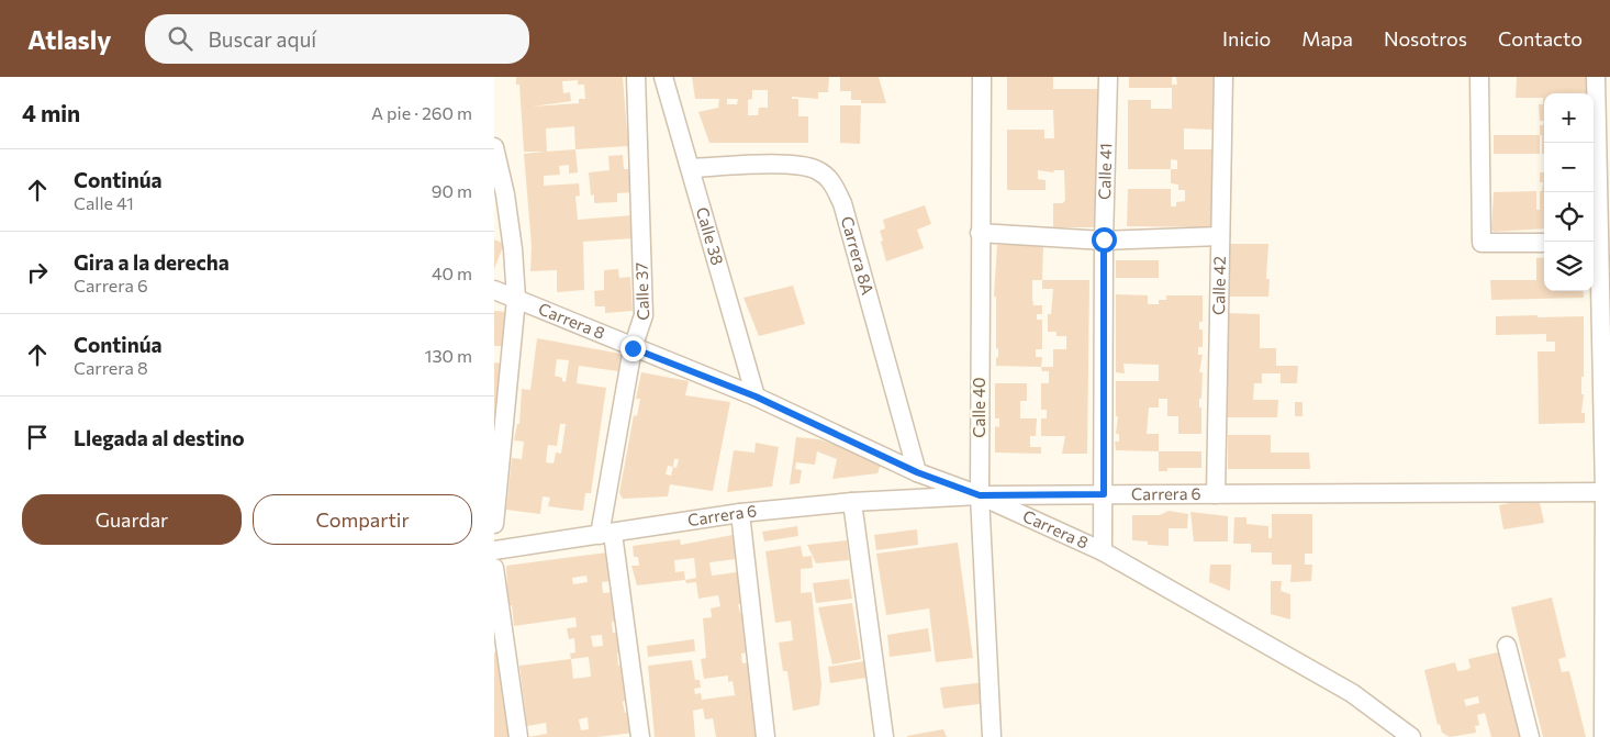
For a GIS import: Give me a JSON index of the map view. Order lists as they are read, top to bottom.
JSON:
{
  "streets": {
    "street": [
      "Calle 41",
      "Calle 38",
      "Carrera 8A",
      "Calle 42",
      "Calle 37",
      "Carrera 8",
      "Calle 40",
      "Carrera 6"
    ]
  },
  "crossings": [
    ["Calle 41", "Carrera 8"],
    ["Calle 41", "Carrera 6"],
    ["Calle 38", "Carrera 8A"],
    ["Calle 38", "Carrera 8"],
    ["Carrera 8A", "Carrera 8"],
    ["Calle 42", "Carrera 6"],
    ["Calle 37", "Carrera 8"],
    ["Calle 37", "Carrera 6"],
    ["Carrera 8", "Calle 40"],
    ["Carrera 8", "Carrera 6"],
    ["Calle 40", "Carrera 6"]
  ],
  "page": {
    "header": "Atlasly",
    "search": "Buscar aquí",
    "nav": [
      "Inicio",
      "Mapa",
      "Nosotros",
      "Contacto"
    ],
    "heading": ["4 min", "A pie · 260 m"],
    "map_buttons": ["+", "−"],
    "list": [
      ["Continúa", "Calle 41", "90 m"],
      ["Gira a la derecha", "Carrera 6", "40 m"],
      ["Continúa", "Carrera 8", "130 m"],
      "Llegada al destino"
    ],
    "buttons": ["Guardar", "Compartir"]
  }
}
